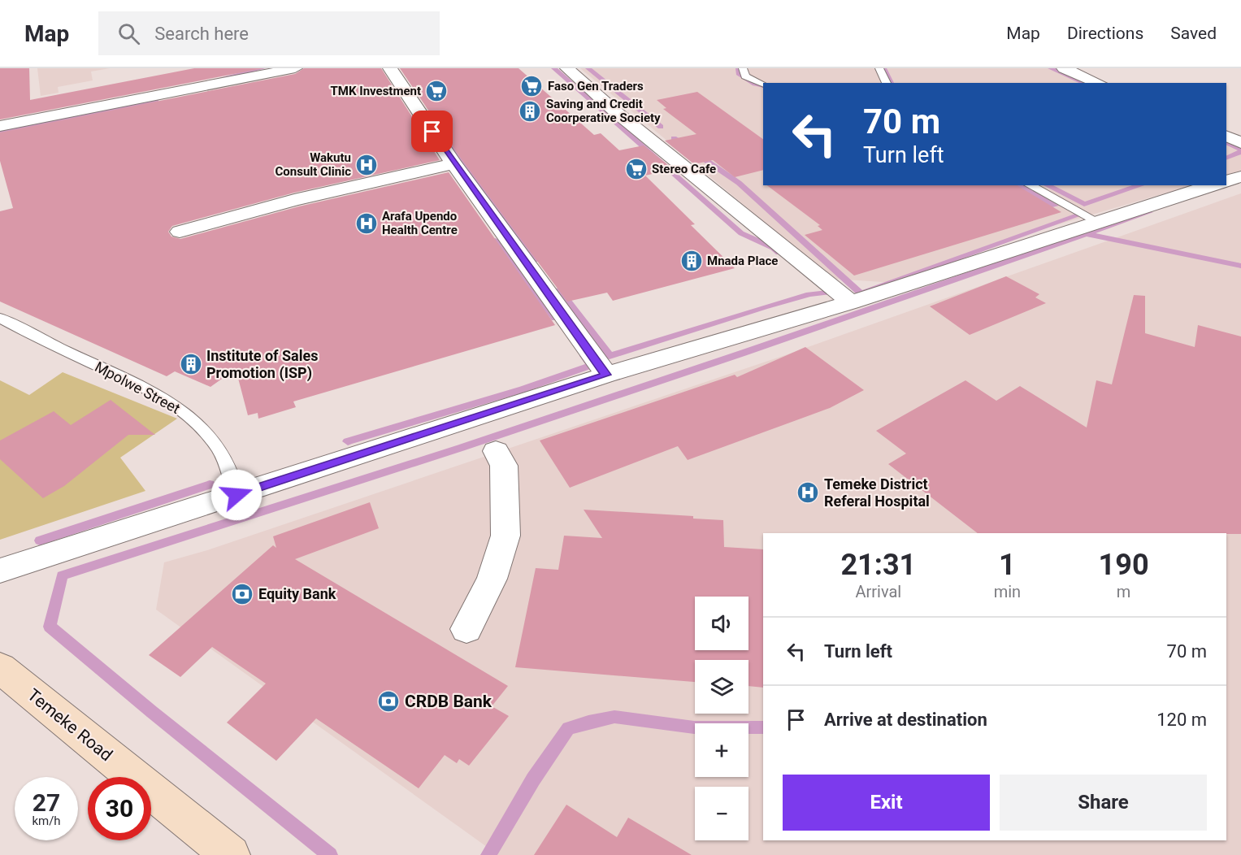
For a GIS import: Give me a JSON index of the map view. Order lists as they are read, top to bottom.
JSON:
{
  "streets": {
    "street": ["Temeke Road"],
    "lane": ["Mpolwe Street"]
  },
  "places": {
    "supermarket": ["Faso Gen Traders", "TMK Investment", "Stereo Cafe"],
    "building": ["Saving and Credit Coorperative Society", "Mnada Place", "Institute of Sales Promotion (ISP)"],
    "hospital": ["Wakutu Consult Clinic", "Arafa Upendo Health Centre", "Temeke District Referal Hospital"],
    "bank": ["Equity Bank", "CRDB Bank"]
  },
  "page": {
    "header": "Map",
    "search": "Search here",
    "nav": ["Map", "Directions", "Saved"],
    "turn": ["70 m", "Turn left"],
    "eta": [
      "21:31",
      "Arrival",
      "1",
      "min",
      "190",
      "m"
    ],
    "map_buttons": ["+", "−"],
    "list": [
      {
        "name": "Turn left",
        "value": "70 m"
      },
      {
        "name": "Arrive at destination",
        "value": "120 m"
      }
    ],
    "buttons": ["Exit", "Share"],
    "speed": "27 km/h",
    "limit": "30"
  }
}
